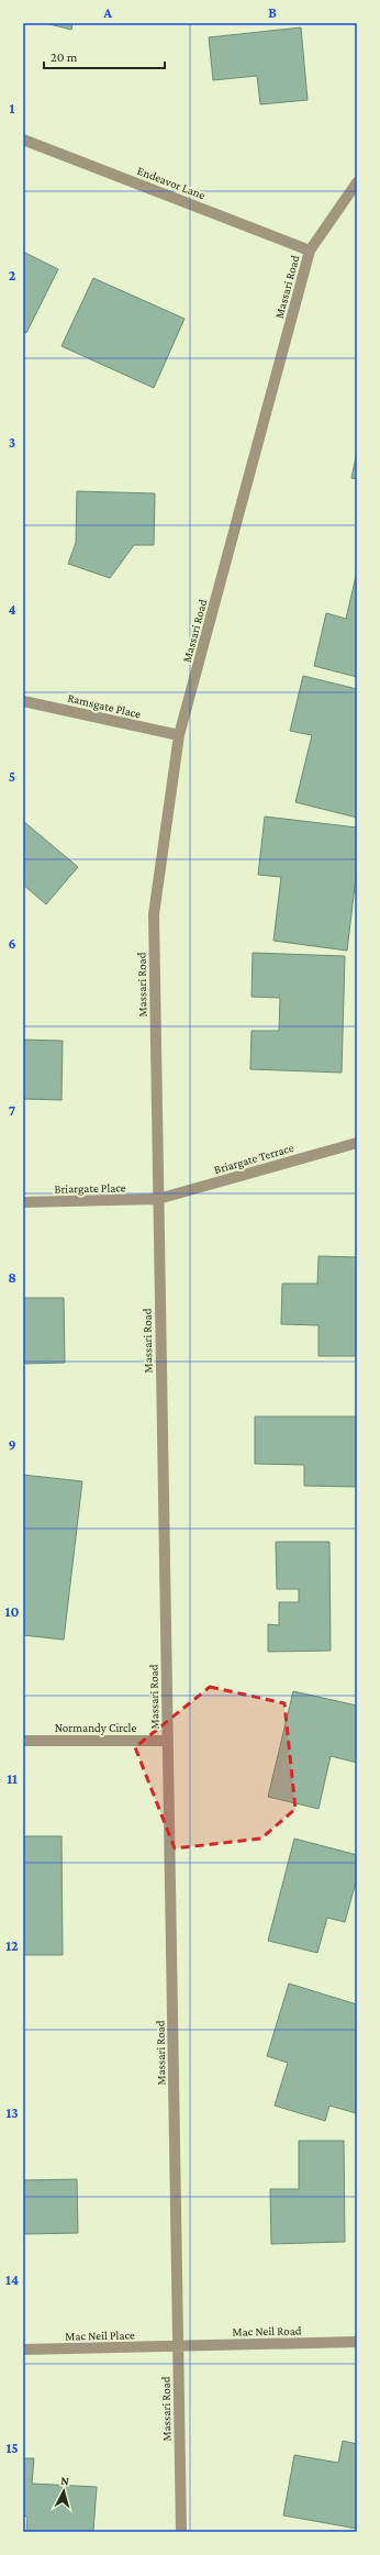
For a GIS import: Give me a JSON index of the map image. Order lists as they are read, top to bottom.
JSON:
{
  "streets": {
    "street": [
      "Endeavor Lane",
      "Massari Road",
      "Ramsgate Place",
      "Briargate Terrace",
      "Briargate Place",
      "Normandy Circle",
      "Mac Neil Road",
      "Mac Neil Place"
    ]
  },
  "crossings": [
    ["Endeavor Lane", "Massari Road"],
    ["Massari Road", "Ramsgate Place"],
    ["Massari Road", "Briargate Terrace"],
    ["Massari Road", "Briargate Place"],
    ["Massari Road", "Normandy Circle"],
    ["Massari Road", "Mac Neil Road"],
    ["Massari Road", "Mac Neil Place"],
    ["Briargate Terrace", "Briargate Place"],
    ["Mac Neil Road", "Mac Neil Place"]
  ],
  "scale_bar": "20 m",
  "north": "top",
  "grid": {
    "columns": ["A", "B"],
    "rows": [
      "1",
      "2",
      "3",
      "4",
      "5",
      "6",
      "7",
      "8",
      "9",
      "10",
      "11",
      "12",
      "13",
      "14",
      "15"
    ]
  }
}
